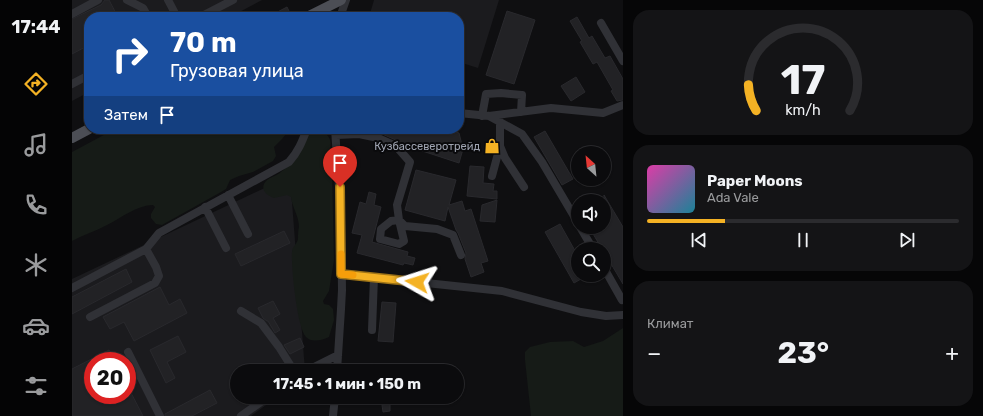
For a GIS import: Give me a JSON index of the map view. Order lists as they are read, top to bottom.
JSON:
{
  "places": {
    "shop": ["Кузбассеверотрейд"]
  },
  "north": "top left",
  "page": {
    "tabs": "17:44",
    "turn": ["70 m", "Грузовая улица"],
    "then": "Затем",
    "song": ["Paper Moons", "Ada Vale"],
    "tile": "Климат",
    "heat": ["−", "23°", "+"],
    "limit": "20",
    "trip": "17:45 · 1 мин · 150 m",
    "gauge": ["17", "km/h"]
  }
}
